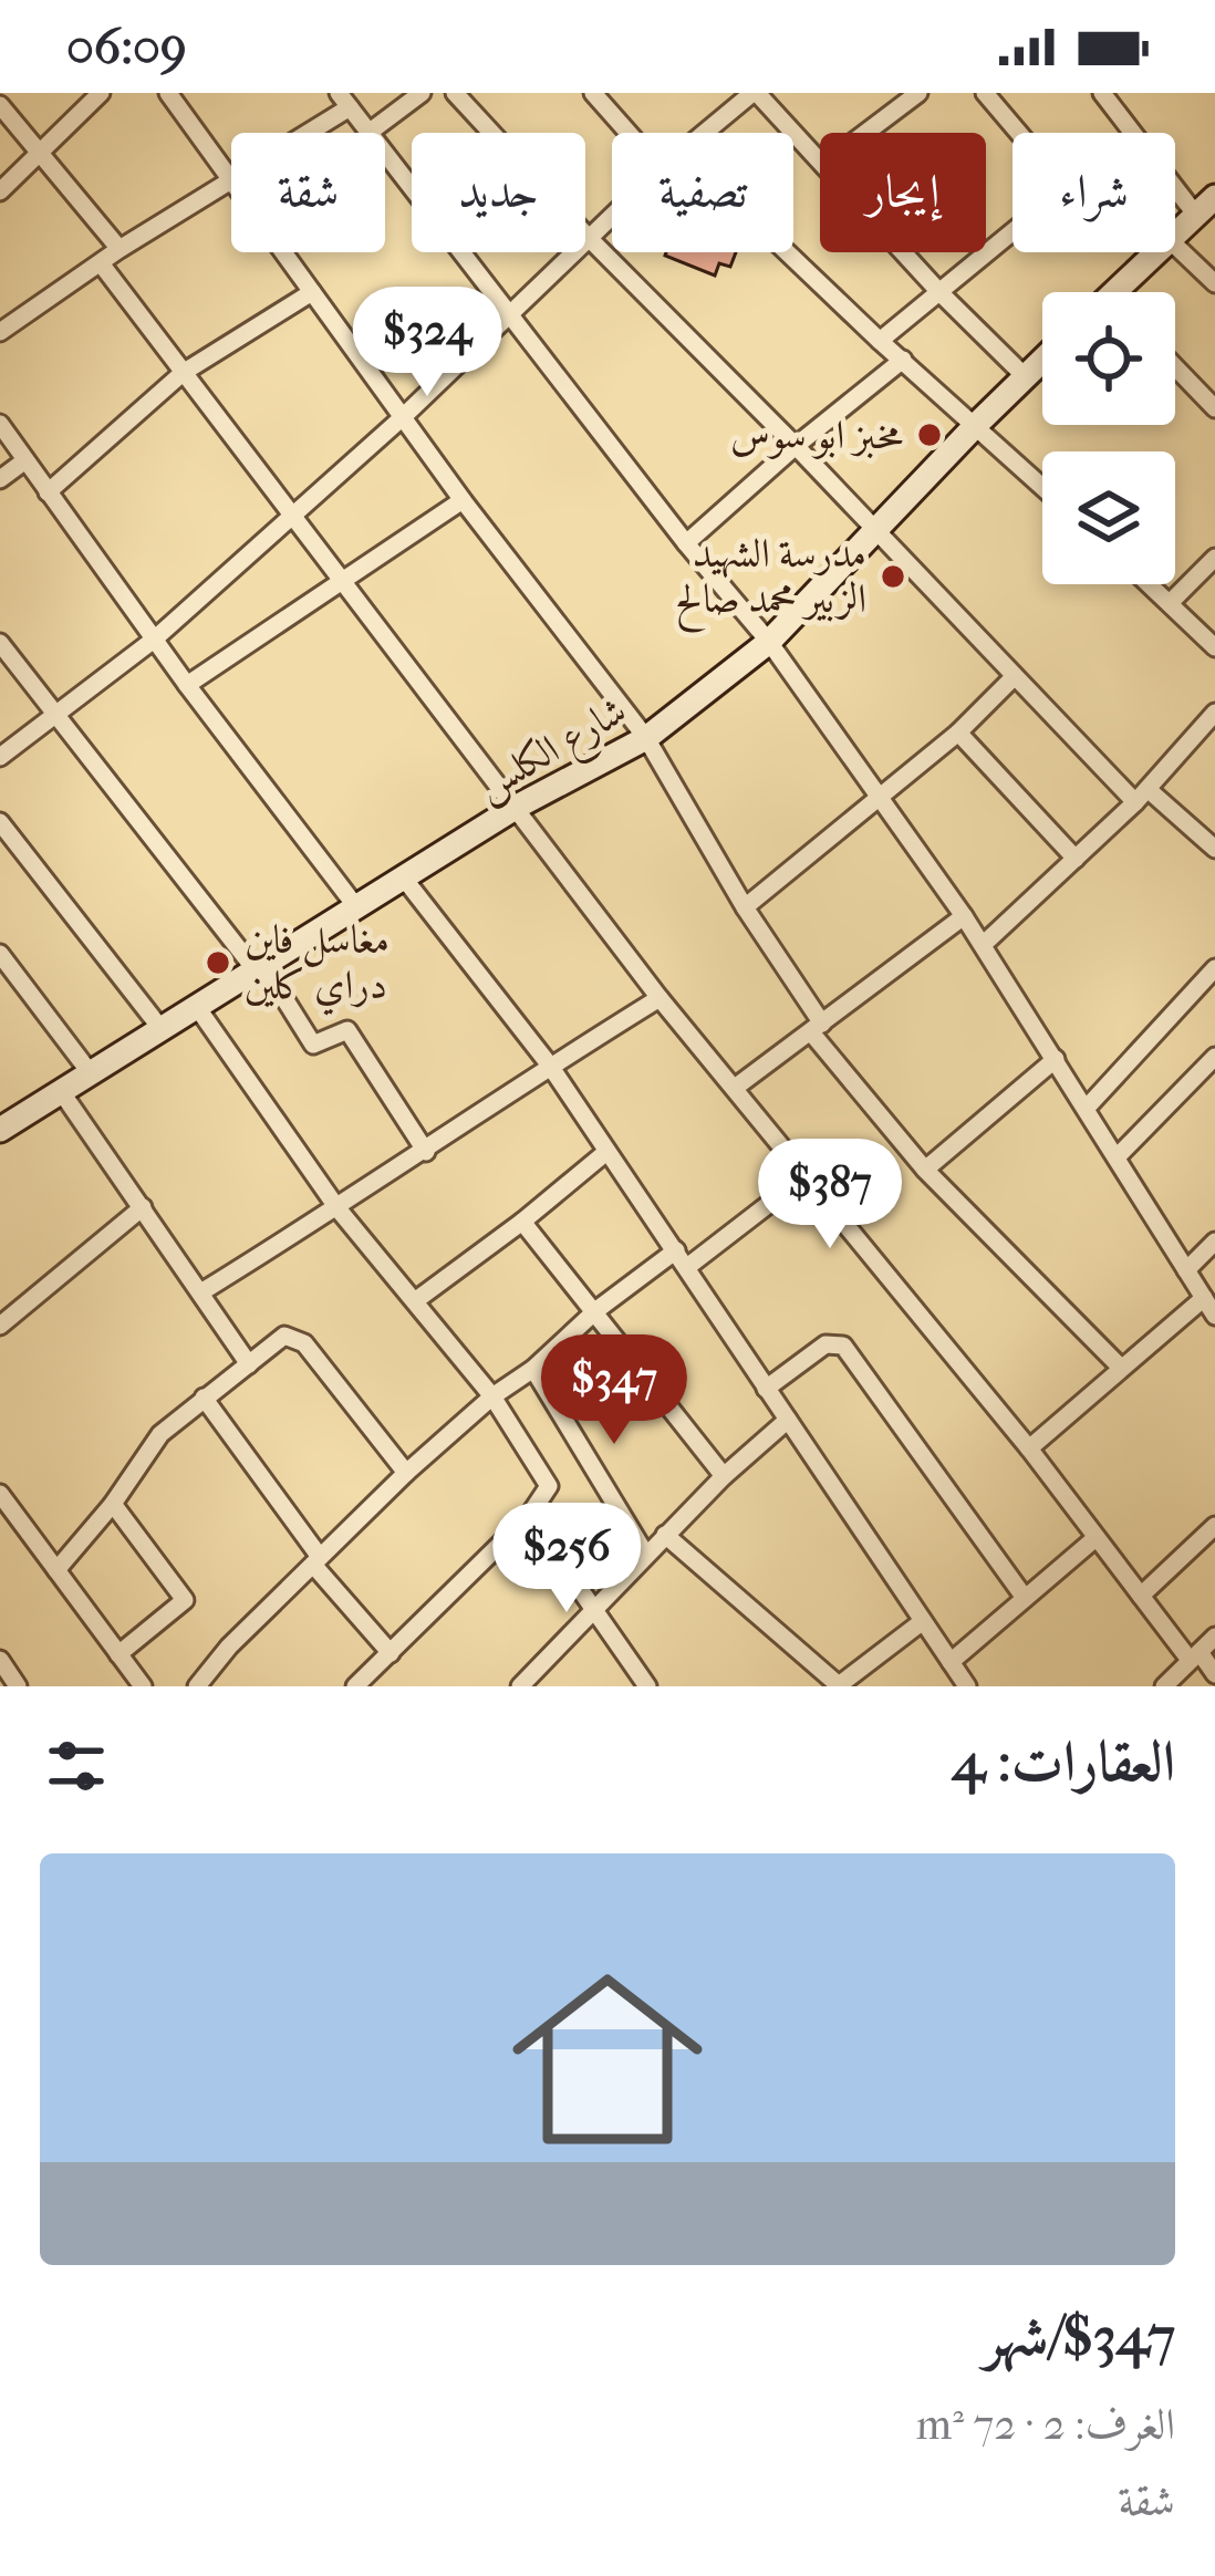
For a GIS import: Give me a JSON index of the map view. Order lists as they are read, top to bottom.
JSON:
{
  "streets": {
    "street": ["شارع الكلس"]
  },
  "places": ["مخبز ابو سوس", "مدرسة الشهيد الزبير محمد صالح", "مغاسل فاين دراي كلين"],
  "page": {
    "status": "06:09",
    "chip": [
      "شراء",
      "إيجار",
      "تصفية",
      "جديد",
      "شقة"
    ],
    "price": [
      "$324",
      "$387",
      "$347",
      "$256"
    ],
    "heading": "العقارات: 4",
    "list": [
      {
        "name": "$347/شهر",
        "note": "الغرف: 2 · 72 m² · شقة"
      }
    ]
  }
}
